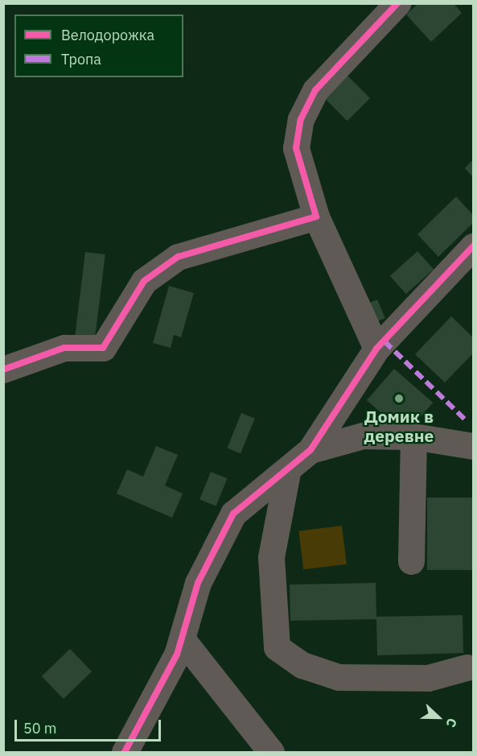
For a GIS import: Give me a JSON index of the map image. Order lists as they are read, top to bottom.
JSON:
{
  "places": ["Домик в деревне"],
  "legend": ["Велодорожка", "Тропа"],
  "scale_bar": "50 m",
  "north": "right"
}
